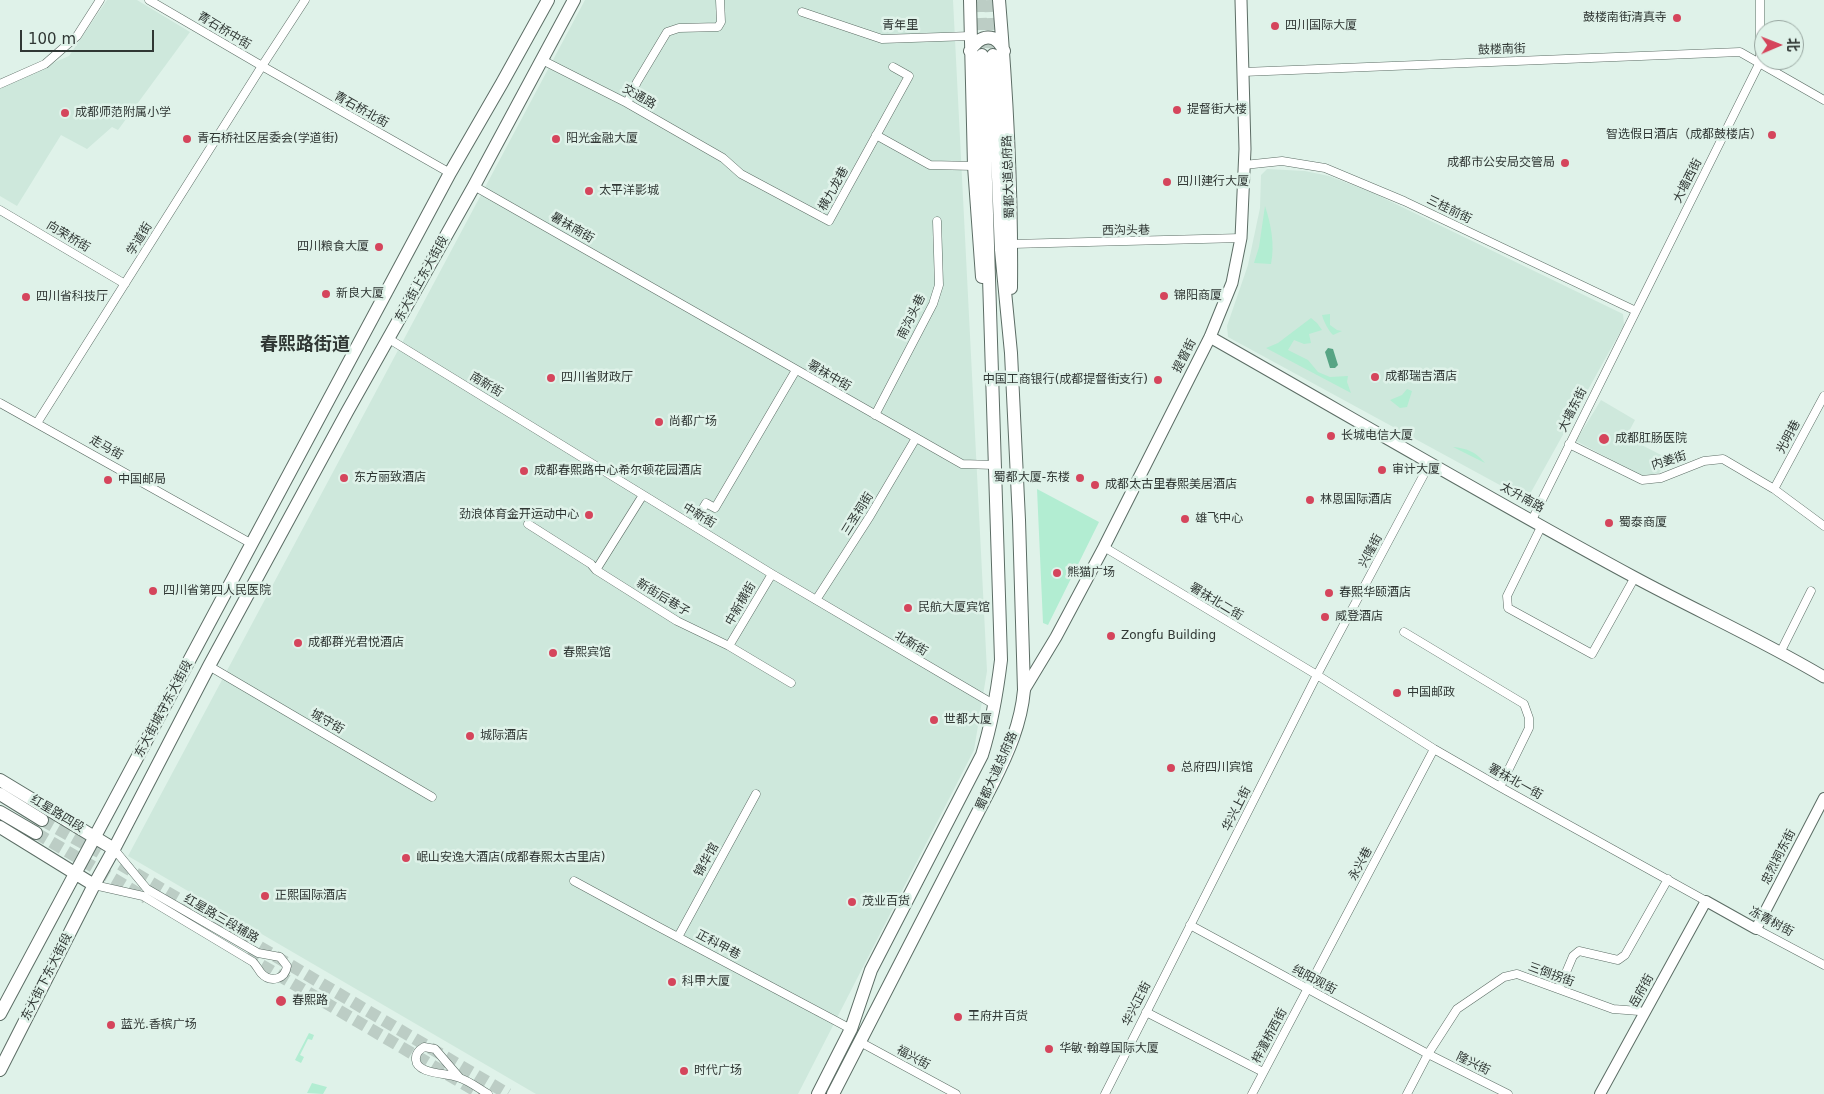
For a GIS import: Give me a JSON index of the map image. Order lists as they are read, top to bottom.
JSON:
{
  "streets": {
    "main road": [
      "蜀都大道总府路",
      "东大街上东大街段",
      "提督街",
      "太升南路",
      "东大街城守东大街段",
      "红星路四段",
      "东大街下东大街段"
    ],
    "street": [
      "青年里",
      "青石桥中街",
      "鼓楼南街",
      "交通路",
      "青石桥北街",
      "大墙西街",
      "横九龙巷",
      "三桂前街",
      "暑袜南街",
      "西沟头巷",
      "向荣桥街",
      "学道街",
      "南沟头巷",
      "署袜中街",
      "南新街",
      "大墙东街",
      "光明巷",
      "走马街",
      "内姜街",
      "三圣祠街",
      "中新街",
      "兴隆街",
      "新街后巷子",
      "署袜北二街",
      "中新横街",
      "北新街",
      "城守街",
      "署袜北一街",
      "华兴上街",
      "忠烈祠东街",
      "锦华馆",
      "永兴巷",
      "红星路三段辅路",
      "冻青树街",
      "正科甲巷",
      "三倒拐街",
      "纯阳观街",
      "岳府街",
      "华兴正街",
      "梓潼桥西街",
      "福兴街",
      "隆兴街"
    ]
  },
  "crossings": [
    ["青年里", "蜀都大道总府路"],
    ["青石桥中街", "青石桥北街"],
    ["青石桥中街", "学道街"],
    ["鼓楼南街", "提督街"],
    ["交通路", "横九龙巷"],
    ["交通路", "东大街上东大街段"],
    ["青石桥北街", "学道街"],
    ["青石桥北街", "东大街上东大街段"],
    ["蜀都大道总府路", "西沟头巷"],
    ["蜀都大道总府路", "提督街"],
    ["蜀都大道总府路", "署袜中街"],
    ["蜀都大道总府路", "北新街"],
    ["蜀都大道总府路", "正科甲巷"],
    ["蜀都大道总府路", "福兴街"],
    ["大墙西街", "三桂前街"],
    ["大墙西街", "大墙东街"],
    ["三桂前街", "提督街"],
    ["三桂前街", "大墙东街"],
    ["暑袜南街", "东大街上东大街段"],
    ["暑袜南街", "署袜中街"],
    ["西沟头巷", "提督街"],
    ["向荣桥街", "学道街"],
    ["学道街", "走马街"],
    ["东大街上东大街段", "南新街"],
    ["东大街上东大街段", "走马街"],
    ["东大街上东大街段", "东大街城守东大街段"],
    ["南沟头巷", "署袜中街"],
    ["提督街", "太升南路"],
    ["提督街", "署袜北二街"],
    ["署袜中街", "三圣祠街"],
    ["南新街", "中新街"],
    ["大墙东街", "内姜街"],
    ["大墙东街", "太升南路"],
    ["光明巷", "内姜街"],
    ["走马街", "东大街城守东大街段"],
    ["太升南路", "兴隆街"],
    ["三圣祠街", "中新街"],
    ["三圣祠街", "北新街"],
    ["中新街", "中新横街"],
    ["中新街", "北新街"],
    ["兴隆街", "署袜北二街"],
    ["兴隆街", "署袜北一街"],
    ["兴隆街", "华兴上街"],
    ["新街后巷子", "中新横街"],
    ["署袜北二街", "署袜北一街"],
    ["署袜北二街", "华兴上街"],
    ["东大街城守东大街段", "城守街"],
    ["东大街城守东大街段", "红星路四段"],
    ["东大街城守东大街段", "红星路三段辅路"],
    ["东大街城守东大街段", "东大街下东大街段"],
    ["署袜北一街", "华兴上街"],
    ["署袜北一街", "永兴巷"],
    ["署袜北一街", "冻青树街"],
    ["署袜北一街", "岳府街"],
    ["华兴上街", "纯阳观街"],
    ["华兴上街", "华兴正街"],
    ["红星路四段", "红星路三段辅路"],
    ["忠烈祠东街", "冻青树街"],
    ["锦华馆", "正科甲巷"],
    ["永兴巷", "纯阳观街"],
    ["永兴巷", "梓潼桥西街"],
    ["红星路三段辅路", "东大街下东大街段"],
    ["冻青树街", "岳府街"],
    ["三倒拐街", "纯阳观街"],
    ["三倒拐街", "隆兴街"],
    ["纯阳观街", "华兴正街"],
    ["纯阳观街", "梓潼桥西街"],
    ["纯阳观街", "隆兴街"]
  ],
  "districts": ["春熙路街道"],
  "places": [
    "鼓楼南街清真寺",
    "四川国际大厦",
    "提督街大楼",
    "成都师范附属小学",
    "智选假日酒店（成都鼓楼店）",
    "青石桥社区居委会(学道街)",
    "阳光金融大厦",
    "成都市公安局交管局",
    "四川建行大厦",
    "太平洋影城",
    "四川粮食大厦",
    "新良大厦",
    "锦阳商厦",
    "四川省科技厅",
    "成都瑞吉酒店",
    "四川省财政厅",
    "中国工商银行(成都提督街支行)",
    "尚都广场",
    "长城电信大厦",
    "成都肛肠医院",
    "审计大厦",
    "成都春熙路中心希尔顿花园酒店",
    "东方丽致酒店",
    "蜀都大厦-东楼",
    "中国邮局",
    "成都太古里春熙美居酒店",
    "林恩国际酒店",
    "劲浪体育金开运动中心",
    "雄飞中心",
    "蜀泰商厦",
    "熊猫广场",
    "四川省第四人民医院",
    "春熙华颐酒店",
    "民航大厦宾馆",
    "威登酒店",
    "Zongfu Building",
    "成都群光君悦酒店",
    "春熙宾馆",
    "中国邮政",
    "世都大厦",
    "城际酒店",
    "总府四川宾馆",
    "岷山安逸大酒店(成都春熙太古里店)",
    "正熙国际酒店",
    "茂业百货",
    "科甲大厦",
    "春熙路",
    "王府井百货",
    "蓝光.香槟广场",
    "华敏·翰尊国际大厦",
    "时代广场"
  ],
  "scale_bar": "100 m",
  "north": "right"
}
